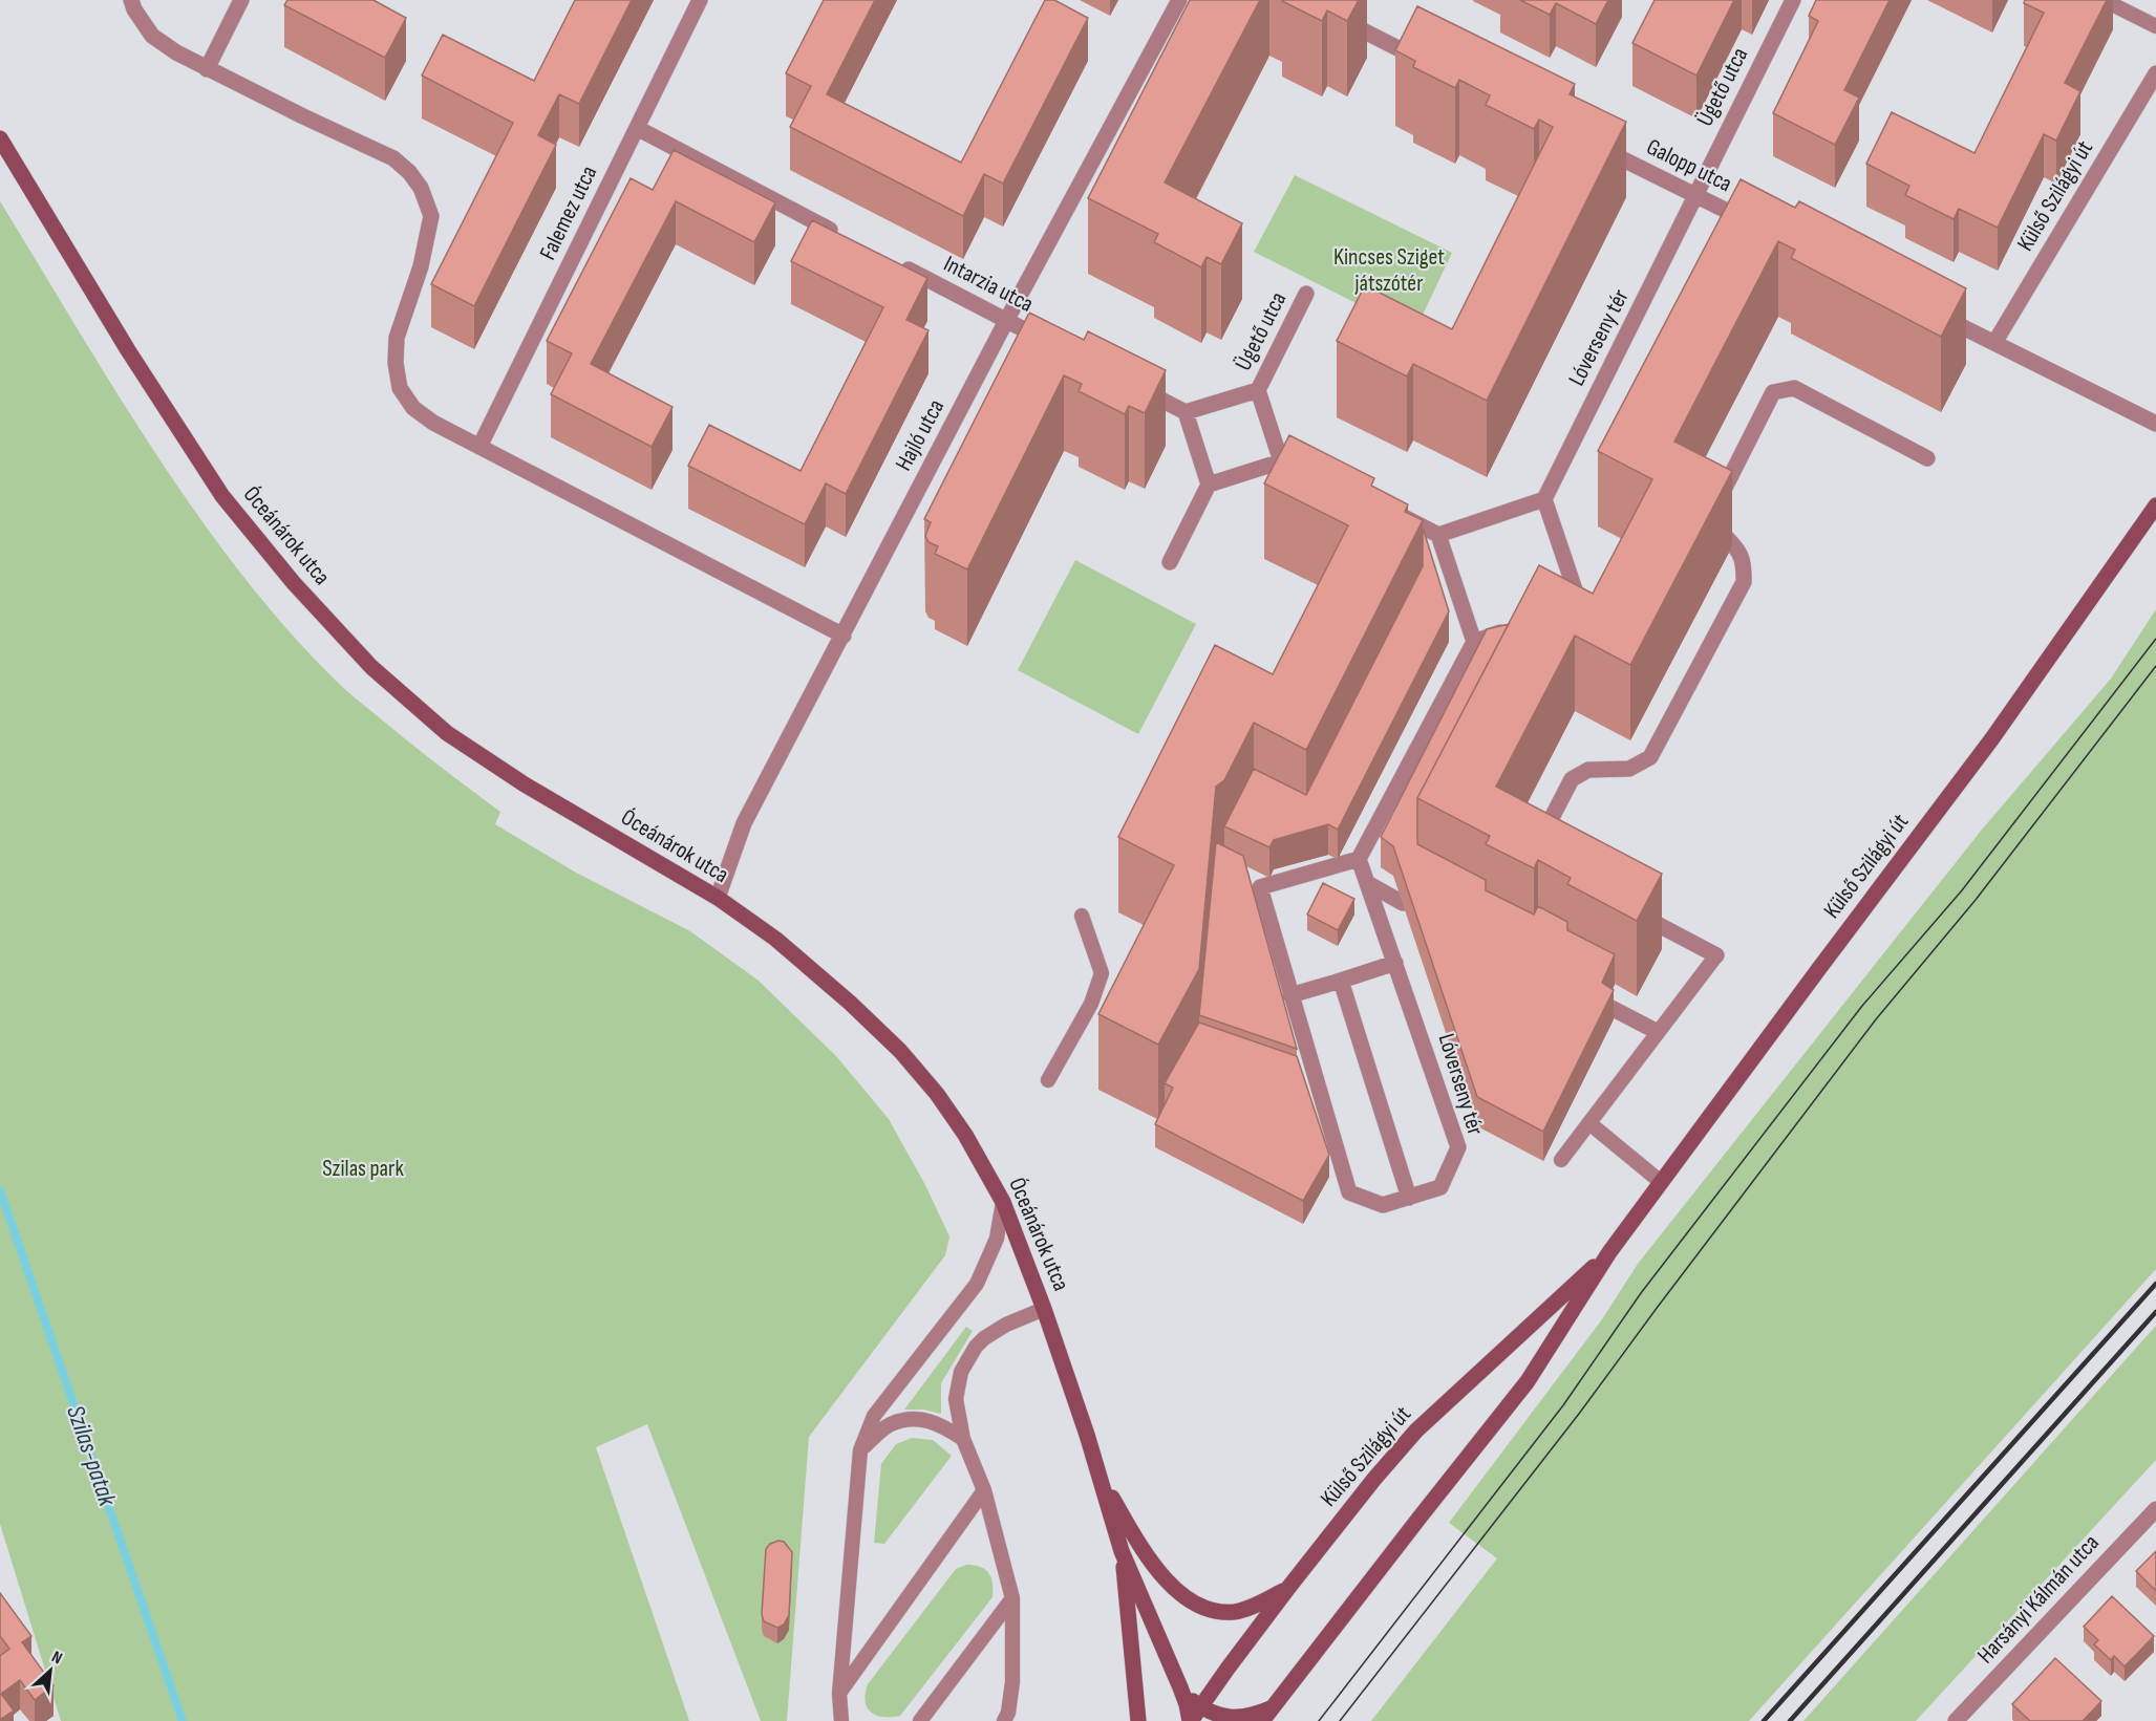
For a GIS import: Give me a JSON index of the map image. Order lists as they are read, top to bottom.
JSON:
{
  "streets": {
    "street": [
      "Ügető utca",
      "Galopp utca",
      "Külső Szilágyi út",
      "Falemez utca",
      "Intarzia utca",
      "Lóverseny tér",
      "Hajló utca",
      "Óceánárok utca",
      "Harsányi Kálmán utca"
    ]
  },
  "crossings": [
    ["Ügető utca", "Galopp utca"],
    ["Ügető utca", "Lóverseny tér"],
    ["Galopp utca", "Lóverseny tér"],
    ["Külső Szilágyi út", "Óceánárok utca"],
    ["Intarzia utca", "Hajló utca"],
    ["Hajló utca", "Óceánárok utca"]
  ],
  "water": ["Szilas-patak"],
  "parks": ["Kincses Sziget játszótér", "Szilas park"],
  "north": "top right"
}
